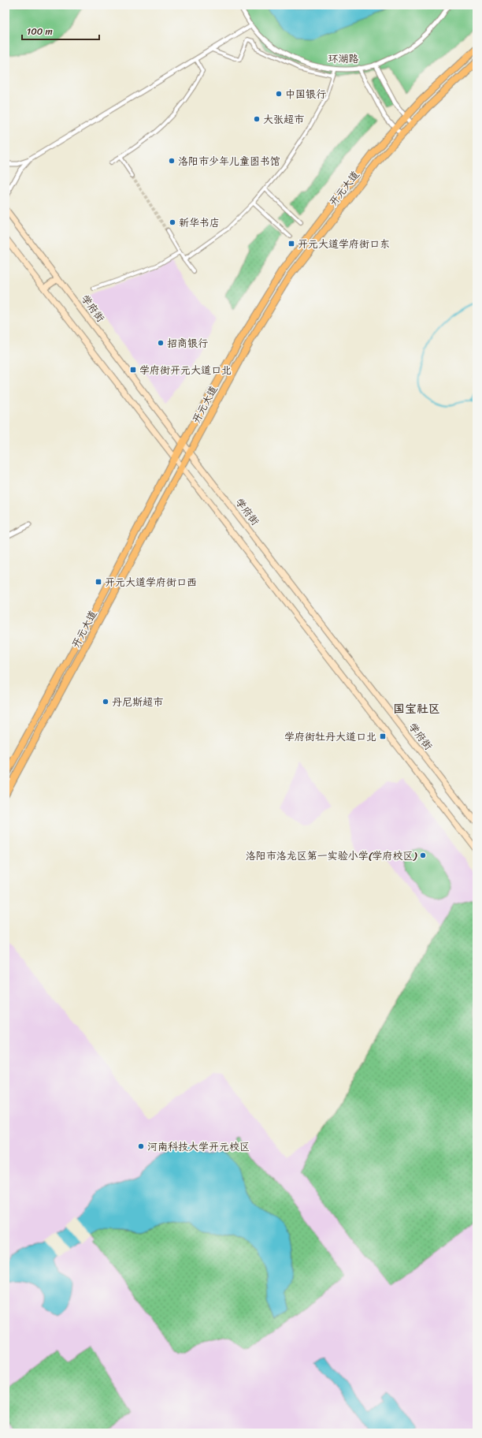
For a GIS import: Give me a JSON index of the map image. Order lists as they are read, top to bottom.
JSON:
{
  "streets": {
    "main road": ["开元大道", "学府街"],
    "street": ["环湖路"]
  },
  "crossings": [
    ["开元大道", "学府街"]
  ],
  "districts": ["国宝社区"],
  "places": {
    "other": [
      "中国银行",
      "大张超市",
      "洛阳市少年儿童图书馆",
      "新华书店",
      "招商银行",
      "丹尼斯超市",
      "洛阳市洛龙区第一实验小学(学府校区)",
      "河南科技大学开元校区"
    ],
    "transit": [
      "开元大道学府街口东",
      "学府街开元大道口北",
      "开元大道学府街口西",
      "学府街牡丹大道口北"
    ]
  },
  "scale_bar": "100 m"
}
